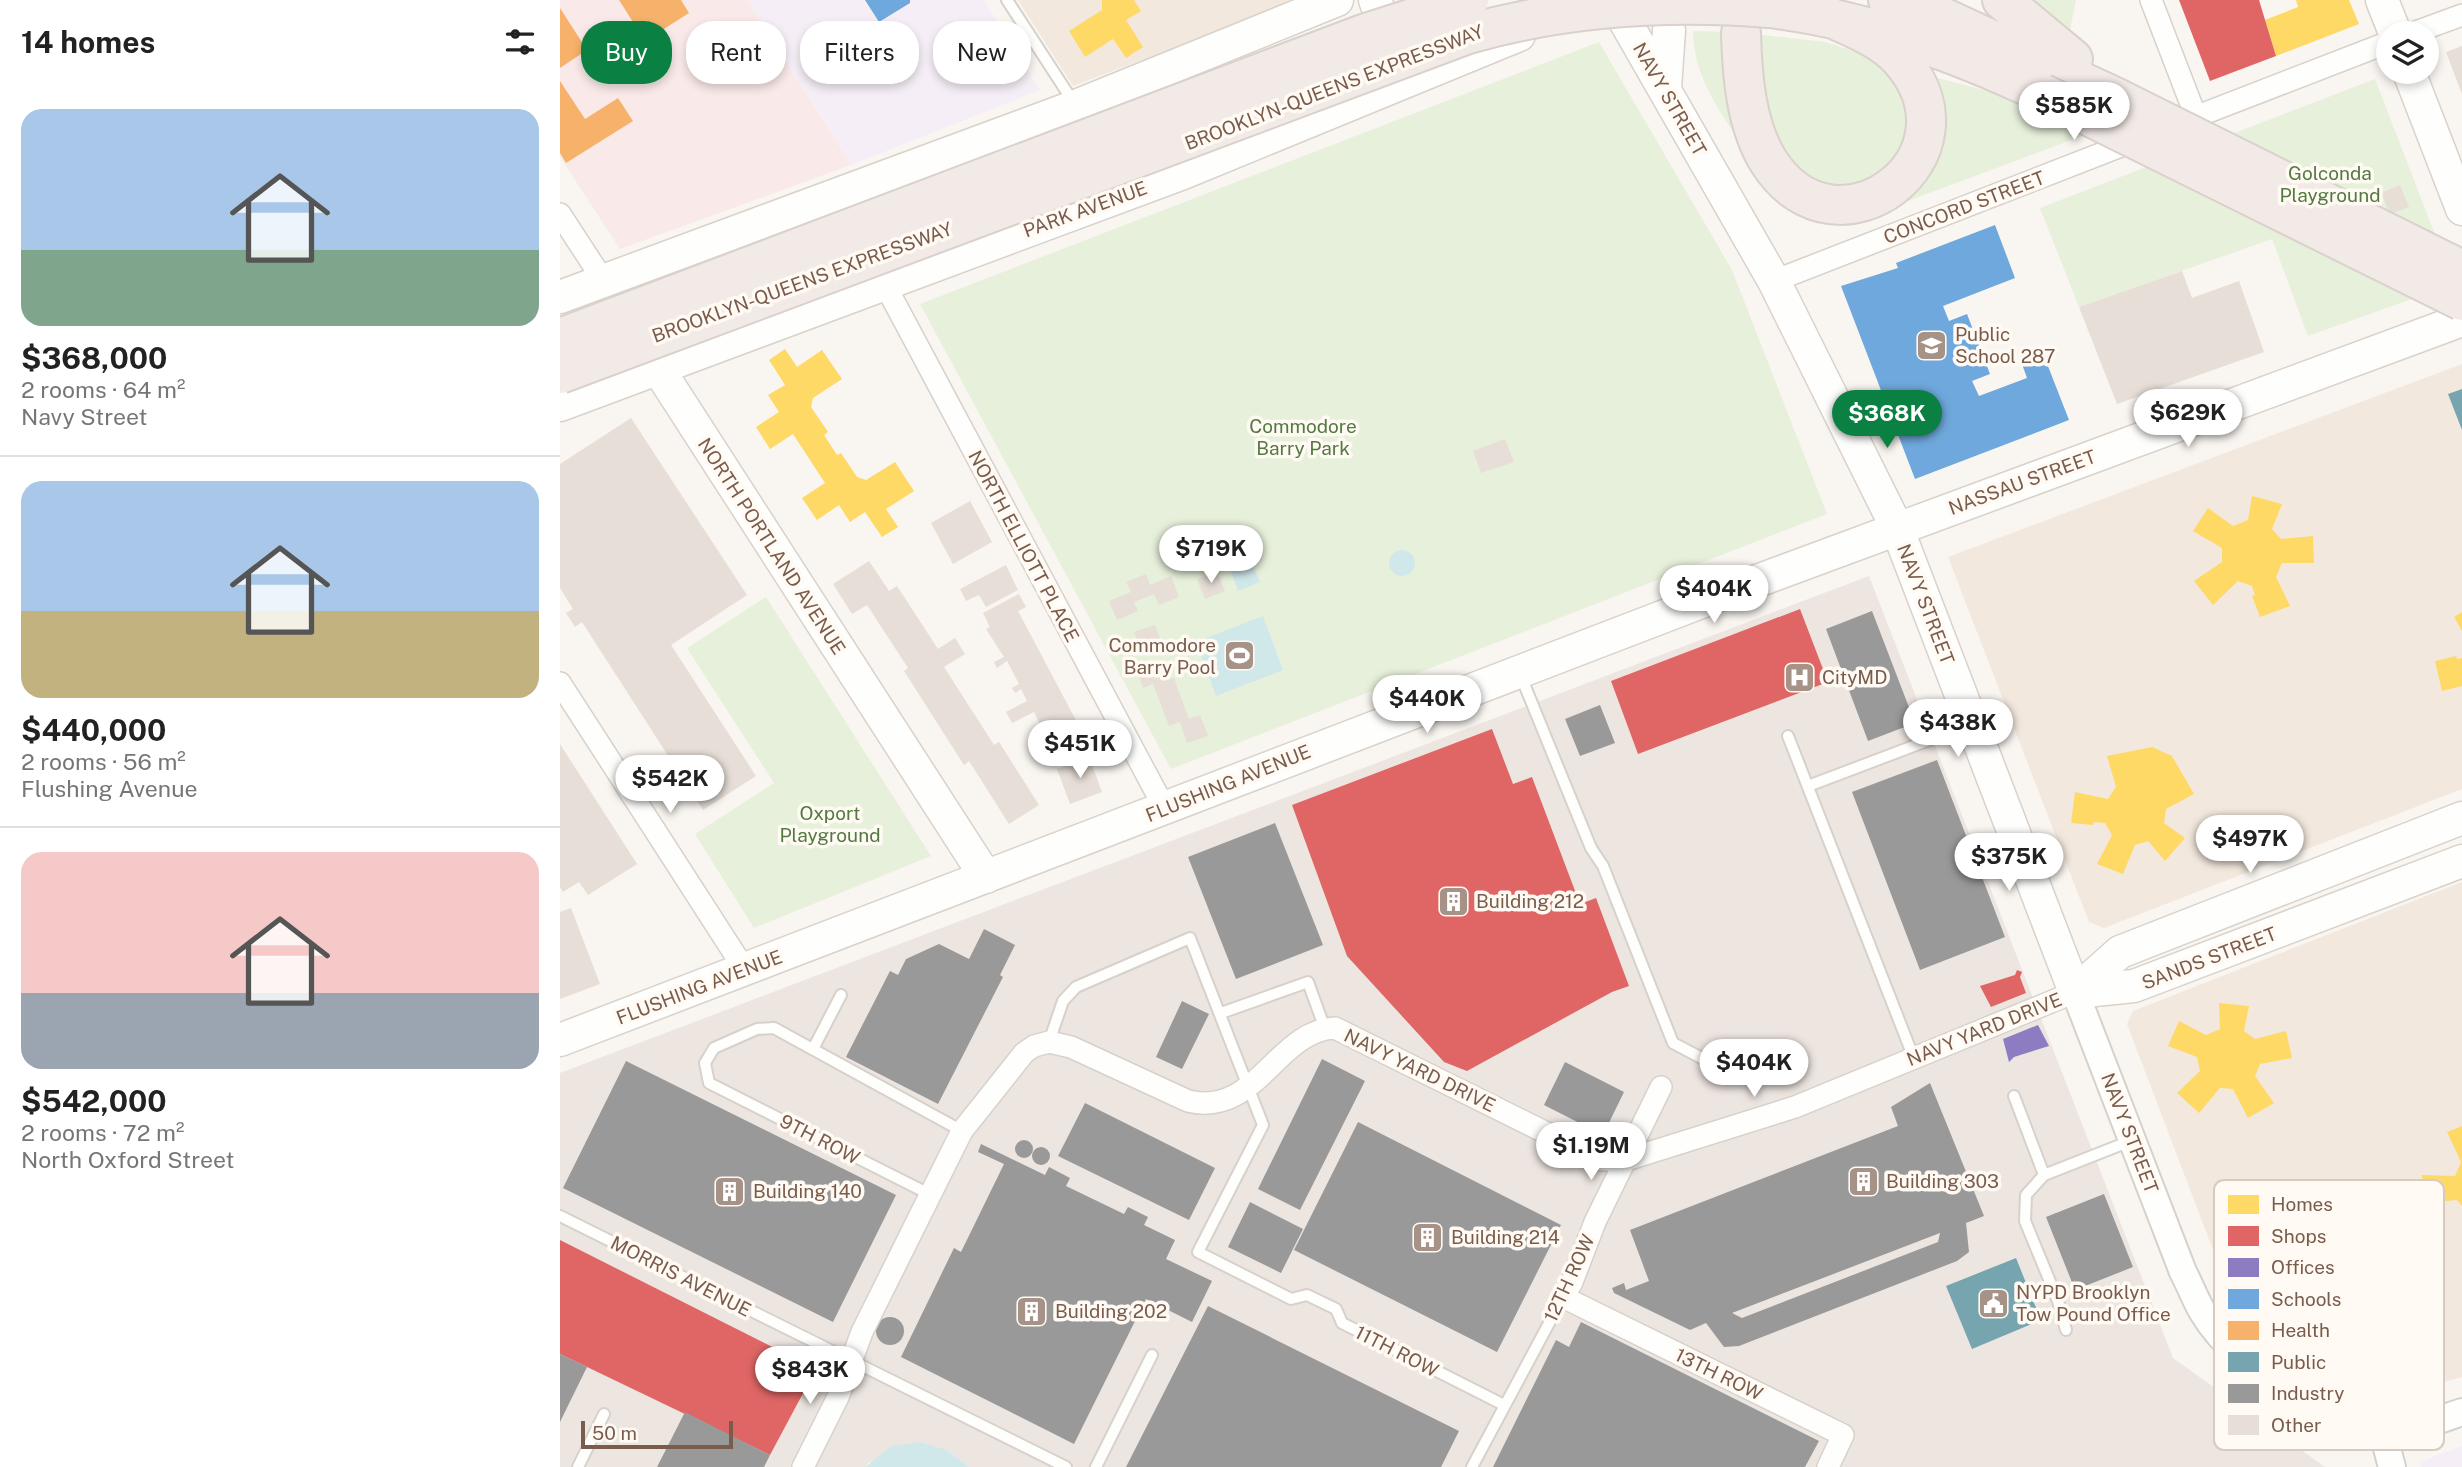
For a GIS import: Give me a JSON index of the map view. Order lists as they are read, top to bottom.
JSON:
{
  "streets": {
    "highway": ["BROOKLYN-QUEENS EXPRESSWAY"],
    "main road": [
      "NAVY STREET",
      "PARK AVENUE",
      "NASSAU STREET",
      "NORTH PORTLAND AVENUE",
      "FLUSHING AVENUE",
      "SANDS STREET"
    ],
    "street": [
      "CONCORD STREET",
      "NORTH ELLIOTT PLACE",
      "NAVY YARD DRIVE",
      "12TH ROW",
      "13TH ROW"
    ],
    "lane": ["9TH ROW", "MORRIS AVENUE", "11TH ROW"]
  },
  "crossings": [
    ["NAVY STREET", "CONCORD STREET"],
    ["NAVY STREET", "NASSAU STREET"],
    ["NAVY STREET", "FLUSHING AVENUE"],
    ["NAVY STREET", "SANDS STREET"],
    ["NAVY STREET", "NAVY YARD DRIVE"],
    ["PARK AVENUE", "NORTH PORTLAND AVENUE"],
    ["PARK AVENUE", "NORTH ELLIOTT PLACE"],
    ["NASSAU STREET", "FLUSHING AVENUE"],
    ["NORTH PORTLAND AVENUE", "FLUSHING AVENUE"],
    ["NORTH ELLIOTT PLACE", "FLUSHING AVENUE"],
    ["SANDS STREET", "NAVY YARD DRIVE"],
    ["NAVY YARD DRIVE", "12TH ROW"],
    ["NAVY YARD DRIVE", "11TH ROW"],
    ["12TH ROW", "11TH ROW"],
    ["12TH ROW", "13TH ROW"]
  ],
  "parks": ["Golconda Playground", "Commodore Barry Park", "Oxport Playground"],
  "places": {
    "school or university": ["Public School 287"],
    "sports": ["Commodore Barry Pool"],
    "hospital": ["CityMD"],
    "building": [
      "Building 212",
      "Building 303",
      "Building 140",
      "Building 214",
      "Building 202"
    ],
    "public building": ["NYPD Brooklyn Tow Pound Office"]
  },
  "legend": [
    "Homes",
    "Shops",
    "Offices",
    "Schools",
    "Health",
    "Public",
    "Industry",
    "Other"
  ],
  "scale_bar": "50 m",
  "page": {
    "heading": "14 homes",
    "chip": [
      "Buy",
      "Rent",
      "Filters",
      "New"
    ],
    "price": [
      "$585K",
      "$629K",
      "$368K",
      "$719K",
      "$404K",
      "$440K",
      "$438K",
      "$451K",
      "$542K",
      "$497K",
      "$375K",
      "$404K",
      "$1.19M",
      "$843K"
    ],
    "list": [
      {
        "name": "$368,000",
        "note": "2 rooms · 64 m² · Navy Street"
      },
      {
        "name": "$440,000",
        "note": "2 rooms · 56 m² · Flushing Avenue"
      },
      {
        "name": "$542,000",
        "note": "2 rooms · 72 m² · North Oxford Street"
      }
    ],
    "scale": "50 m"
  }
}
